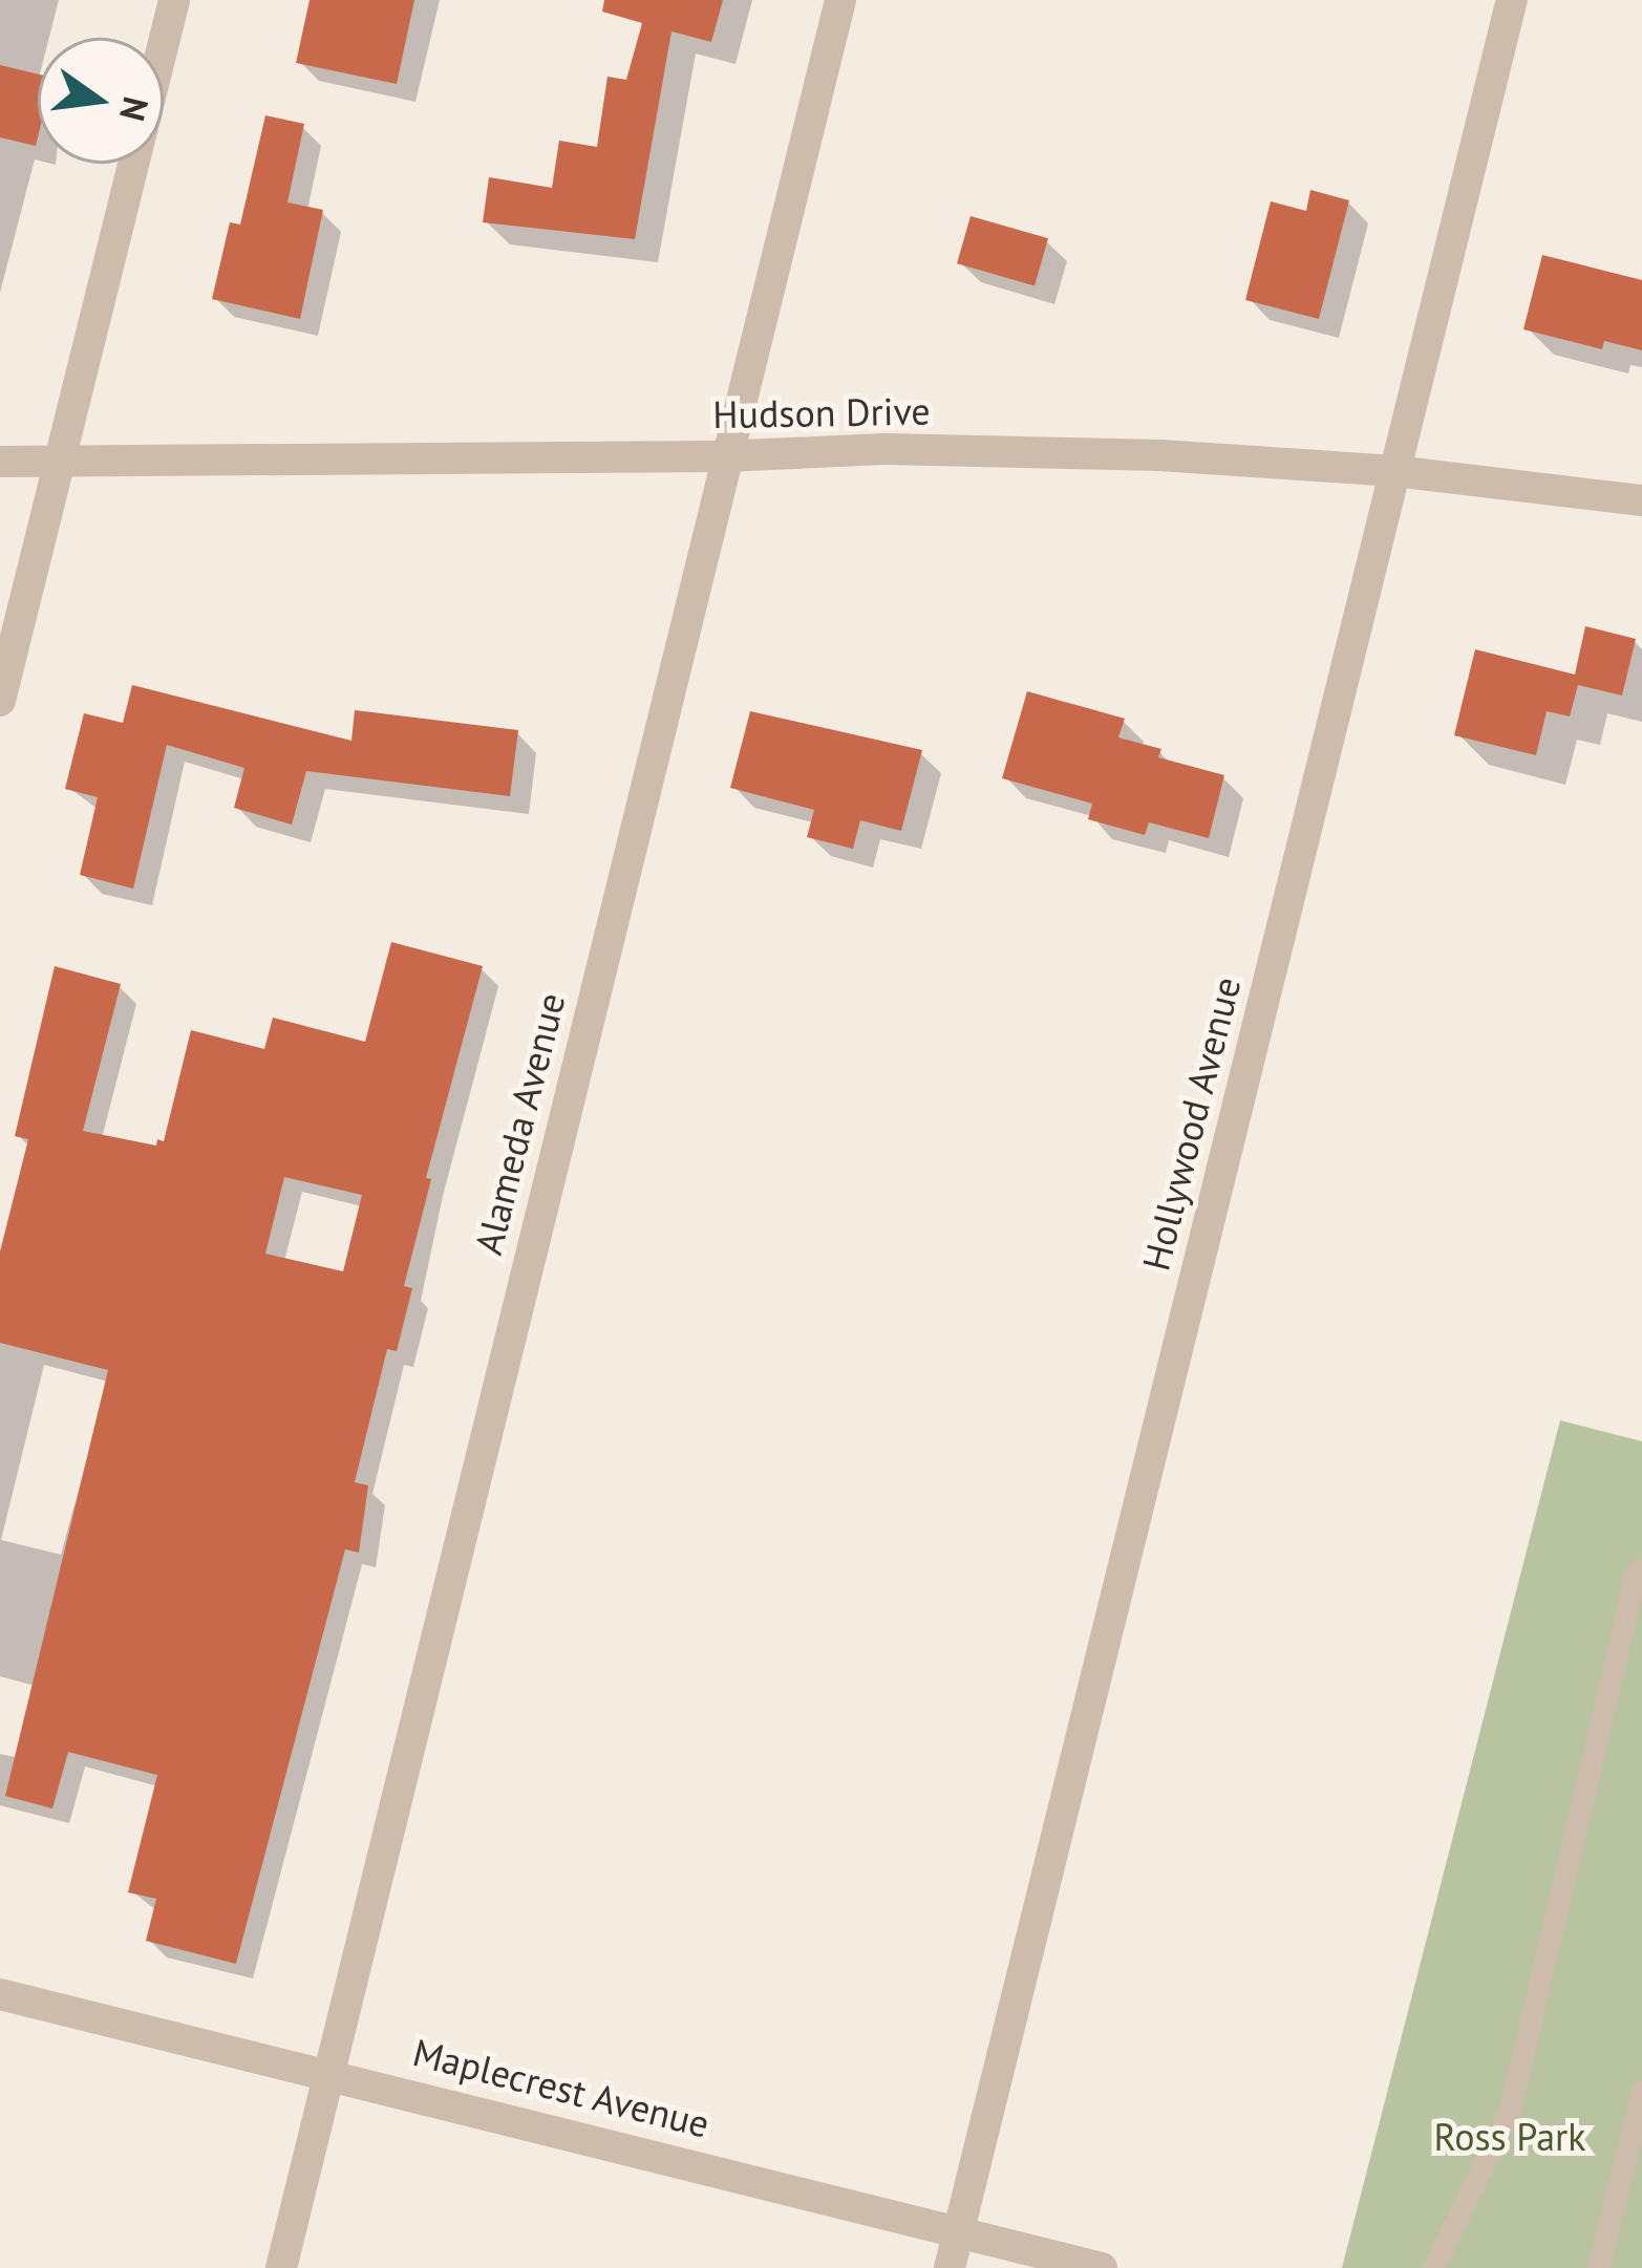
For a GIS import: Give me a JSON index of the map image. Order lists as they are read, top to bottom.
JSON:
{
  "streets": {
    "street": [
      "Hudson Drive",
      "Alameda Avenue",
      "Hollywood Avenue",
      "Maplecrest Avenue"
    ]
  },
  "crossings": [
    ["Hudson Drive", "Alameda Avenue"],
    ["Hudson Drive", "Hollywood Avenue"],
    ["Alameda Avenue", "Maplecrest Avenue"],
    ["Hollywood Avenue", "Maplecrest Avenue"]
  ],
  "parks": ["Ross Park"],
  "north": "right"
}
